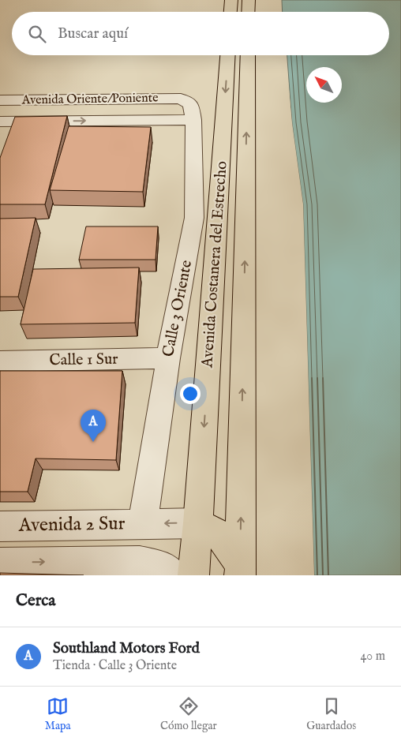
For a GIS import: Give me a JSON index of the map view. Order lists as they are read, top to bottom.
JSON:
{
  "streets": {
    "main road": ["Avenida Costanera del Estrecho"],
    "street": [
      "Avenida Oriente/Poniente",
      "Calle 3 Oriente",
      "Calle 1 Sur",
      "Avenida 2 Sur"
    ]
  },
  "crossings": [
    ["Avenida Oriente/Poniente", "Calle 3 Oriente"],
    ["Avenida Costanera del Estrecho", "Avenida 2 Sur"],
    ["Calle 3 Oriente", "Calle 1 Sur"],
    ["Calle 3 Oriente", "Avenida 2 Sur"]
  ],
  "north": "top left",
  "page": {
    "search": "Buscar aquí",
    "pins": "A",
    "heading": "Cerca",
    "list": [
      {
        "mark": "A",
        "name": "Southland Motors Ford",
        "note": "Tienda · Calle 3 Oriente",
        "value": "40 m"
      }
    ],
    "nav": ["Mapa", "Cómo llegar", "Guardados"]
  }
}
